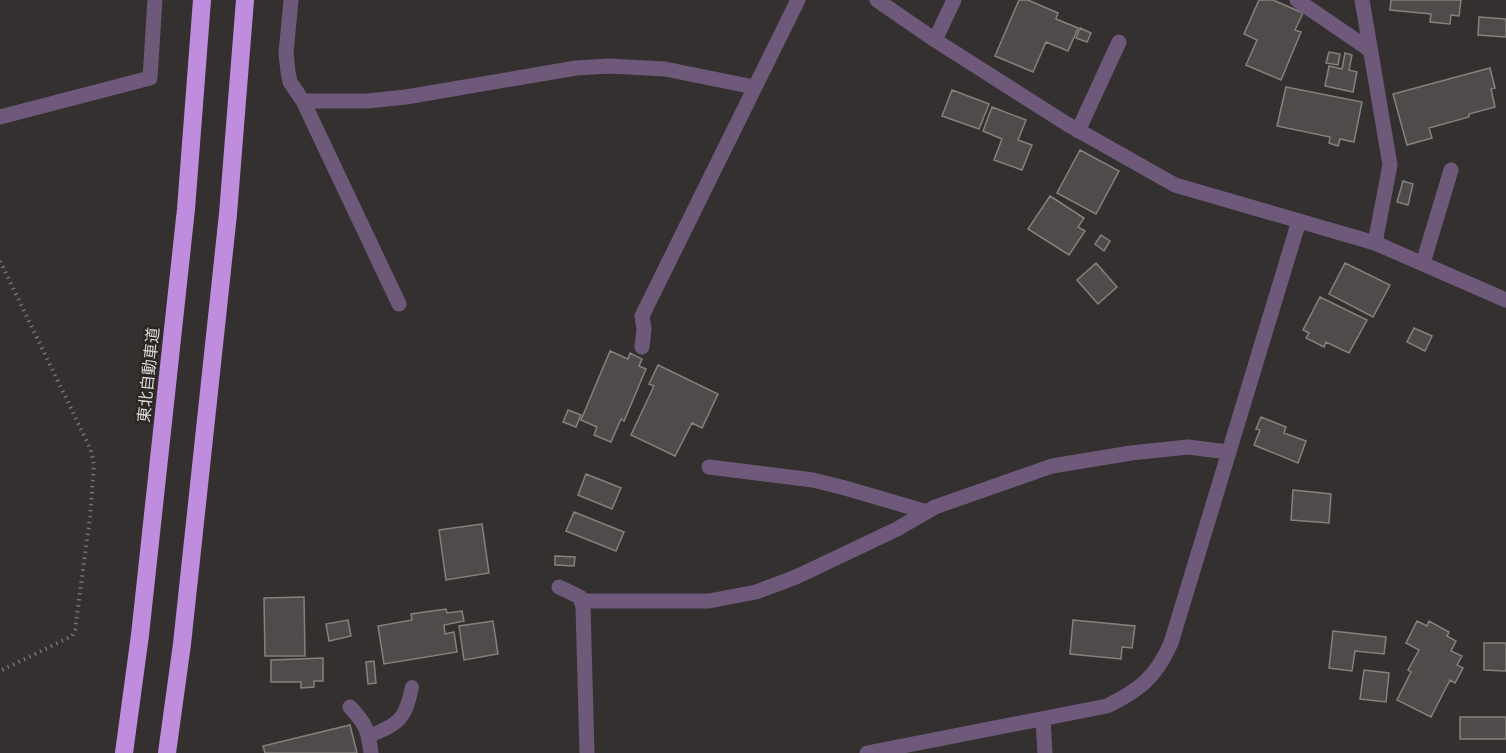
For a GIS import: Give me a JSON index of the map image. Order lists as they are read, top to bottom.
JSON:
{
  "streets": {
    "highway": ["東北自動車道"]
  }
}
